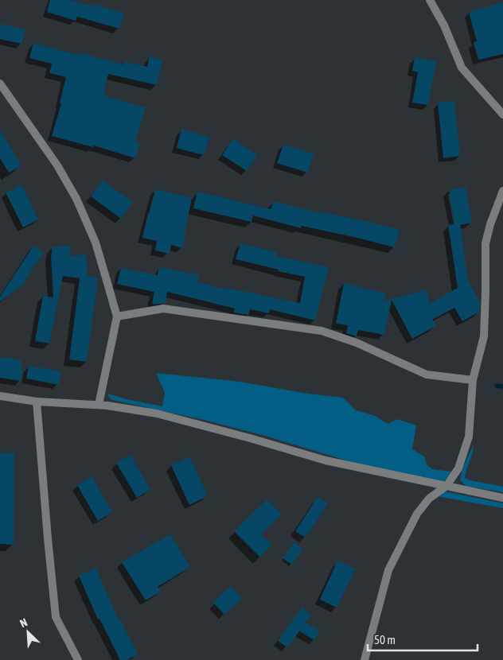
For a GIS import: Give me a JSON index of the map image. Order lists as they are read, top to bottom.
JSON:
{
  "scale_bar": "50 m",
  "north": "top left"
}
